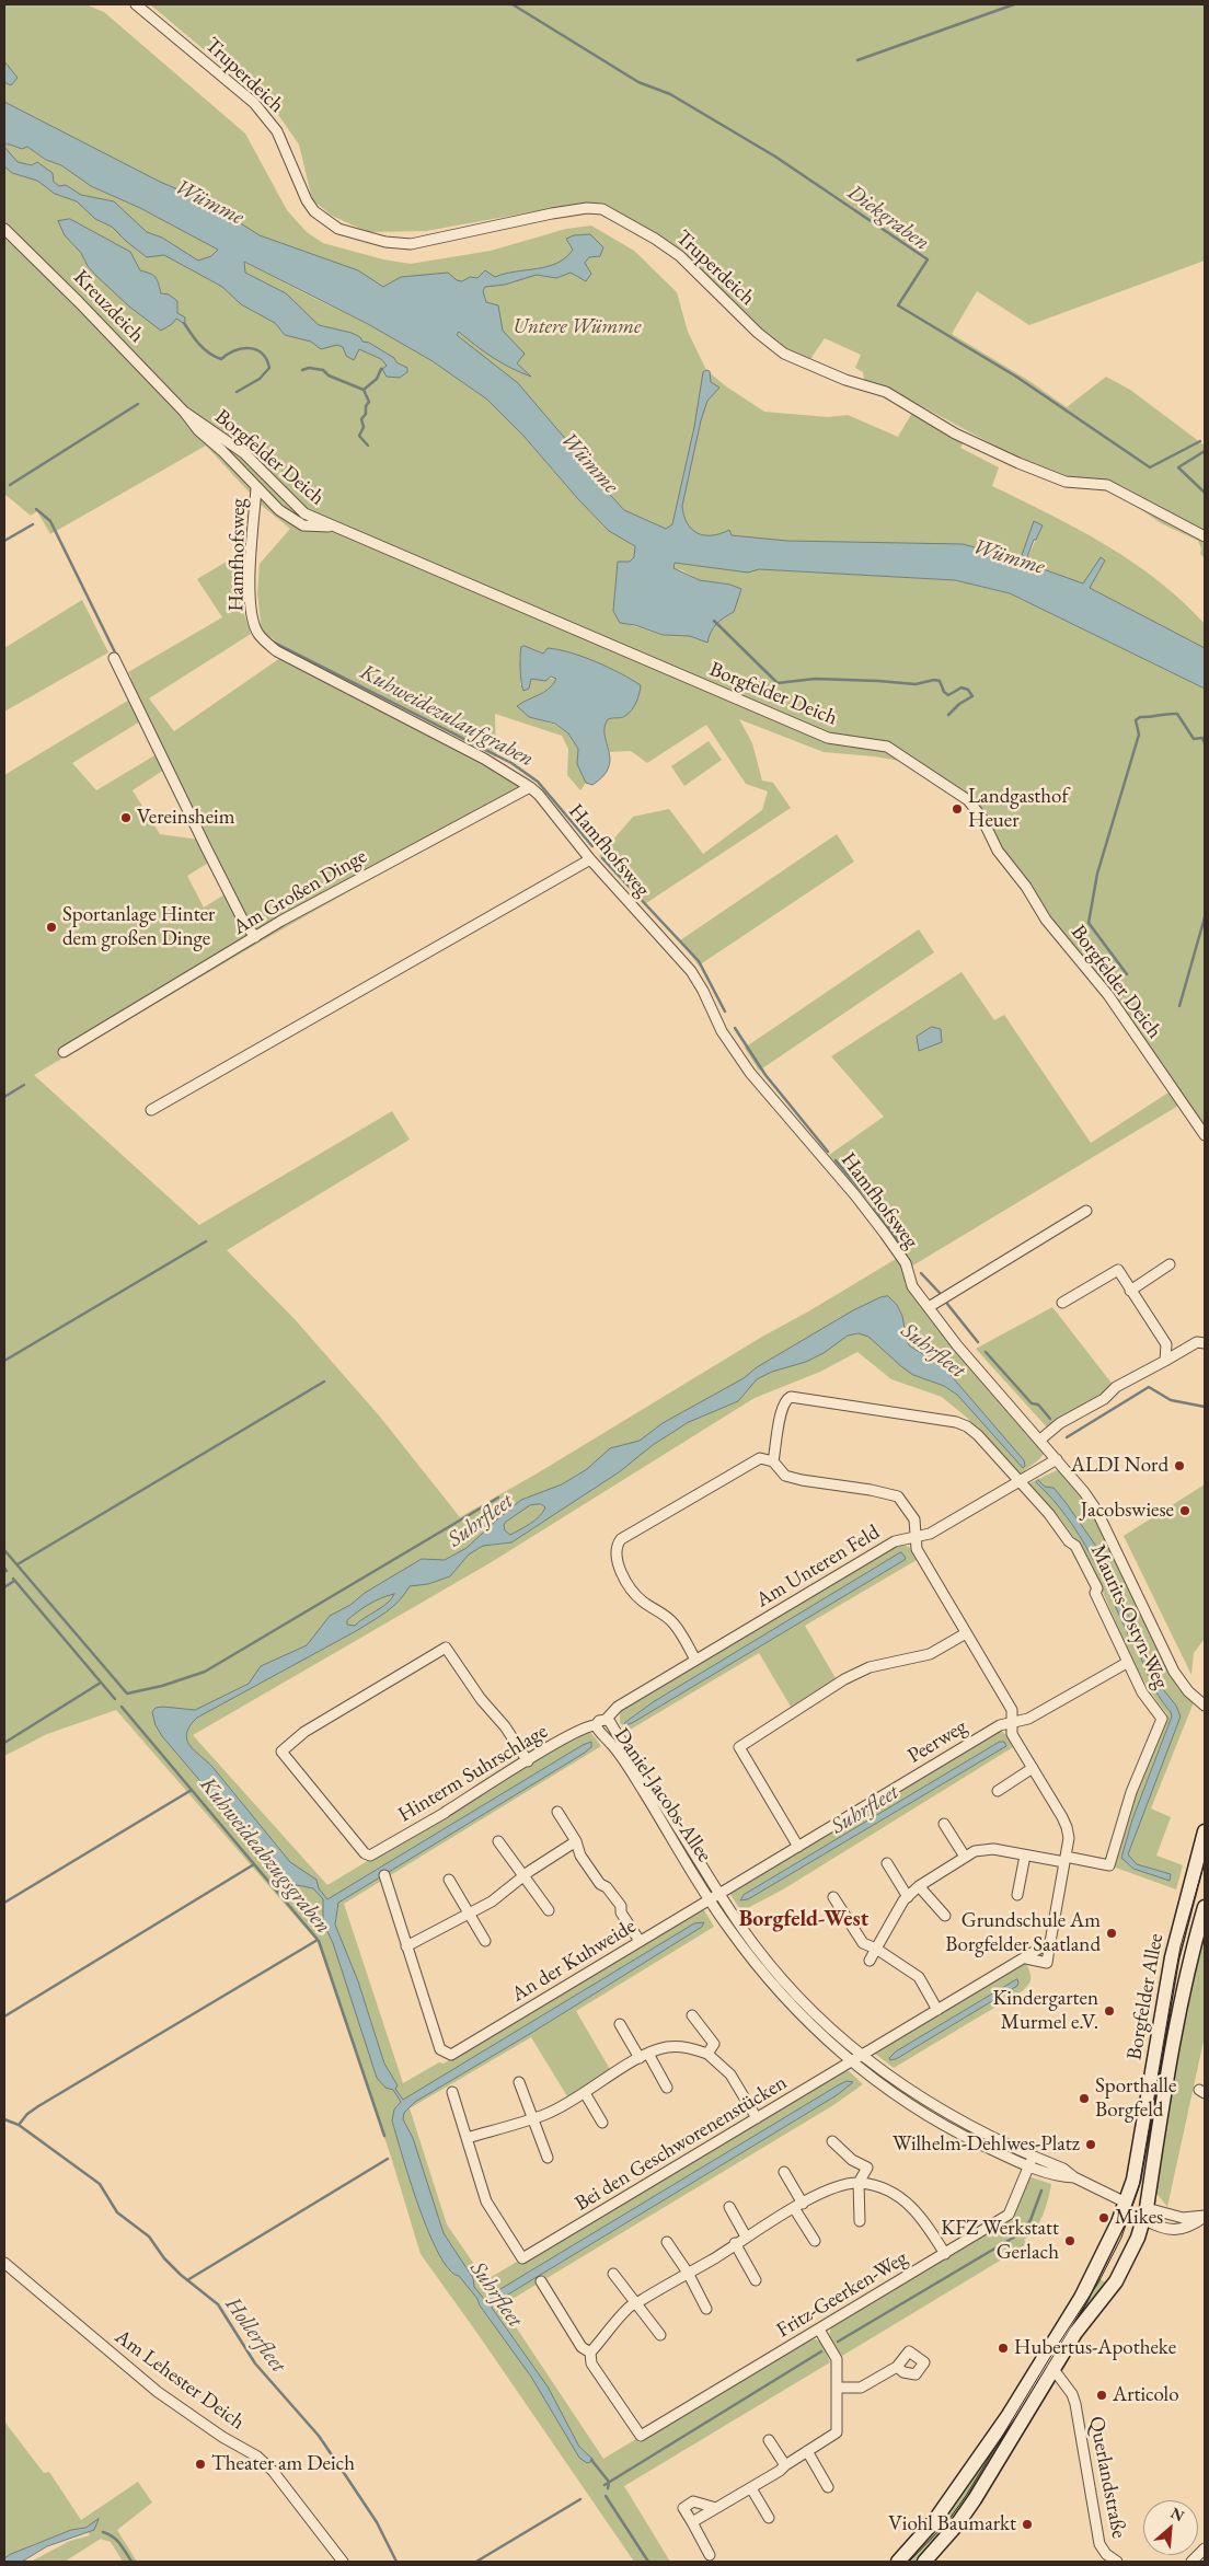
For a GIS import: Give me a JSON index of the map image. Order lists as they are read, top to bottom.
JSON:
{
  "streets": {
    "main road": ["Borgfelder Allee"],
    "street": [
      "Truperdeich",
      "Kreuzdeich",
      "Borgfelder Deich",
      "Hamfhofsweg",
      "Am Großen Dinge",
      "Am Unteren Feld",
      "Maurits-Ostyn-Weg",
      "Peerweg",
      "Hinterm Suhrschlage",
      "Daniel-Jacobs-Allee",
      "An der Kuhweide",
      "Bei den Geschworenenstücken",
      "Fritz-Geerken-Weg",
      "Am Lehester Deich",
      "Querlandstraße"
    ]
  },
  "crossings": [
    ["Kreuzdeich", "Borgfelder Deich"],
    ["Borgfelder Deich", "Hamfhofsweg"],
    ["Hamfhofsweg", "Am Großen Dinge"],
    ["Hamfhofsweg", "Am Unteren Feld"],
    ["Am Unteren Feld", "Maurits-Ostyn-Weg"],
    ["Am Unteren Feld", "Daniel-Jacobs-Allee"],
    ["Maurits-Ostyn-Weg", "Peerweg"],
    ["Peerweg", "Daniel-Jacobs-Allee"],
    ["Peerweg", "An der Kuhweide"],
    ["Hinterm Suhrschlage", "Daniel-Jacobs-Allee"],
    ["Daniel-Jacobs-Allee", "An der Kuhweide"],
    ["Daniel-Jacobs-Allee", "Borgfelder Allee"],
    ["Daniel-Jacobs-Allee", "Bei den Geschworenenstücken"],
    ["Daniel-Jacobs-Allee", "Fritz-Geerken-Weg"],
    ["Borgfelder Allee", "Querlandstraße"]
  ],
  "districts": ["Borgfeld-West"],
  "water": [
    "Wümme",
    "Diekgraben",
    "Kuhweidezulaufgraben",
    "Suhrfleet",
    "Kuhweideabzugsgraben",
    "Hollerfleet"
  ],
  "parks": ["Untere Wümme"],
  "places": [
    "Landgasthof Heuer",
    "Vereinsheim",
    "Sportanlage Hinter dem großen Dinge",
    "ALDI Nord",
    "Jacobswiese",
    "Grundschule Am Borgfelder Saatland",
    "Kindergarten Murmel e.V.",
    "Sporthalle Borgfeld",
    "Wilhelm-Dehlwes-Platz",
    "Mikes",
    "KFZ Werkstatt Gerlach",
    "Hubertus-Apotheke",
    "Articolo",
    "Theater am Deich",
    "Viohl Baumarkt"
  ],
  "north": "top right"
}
